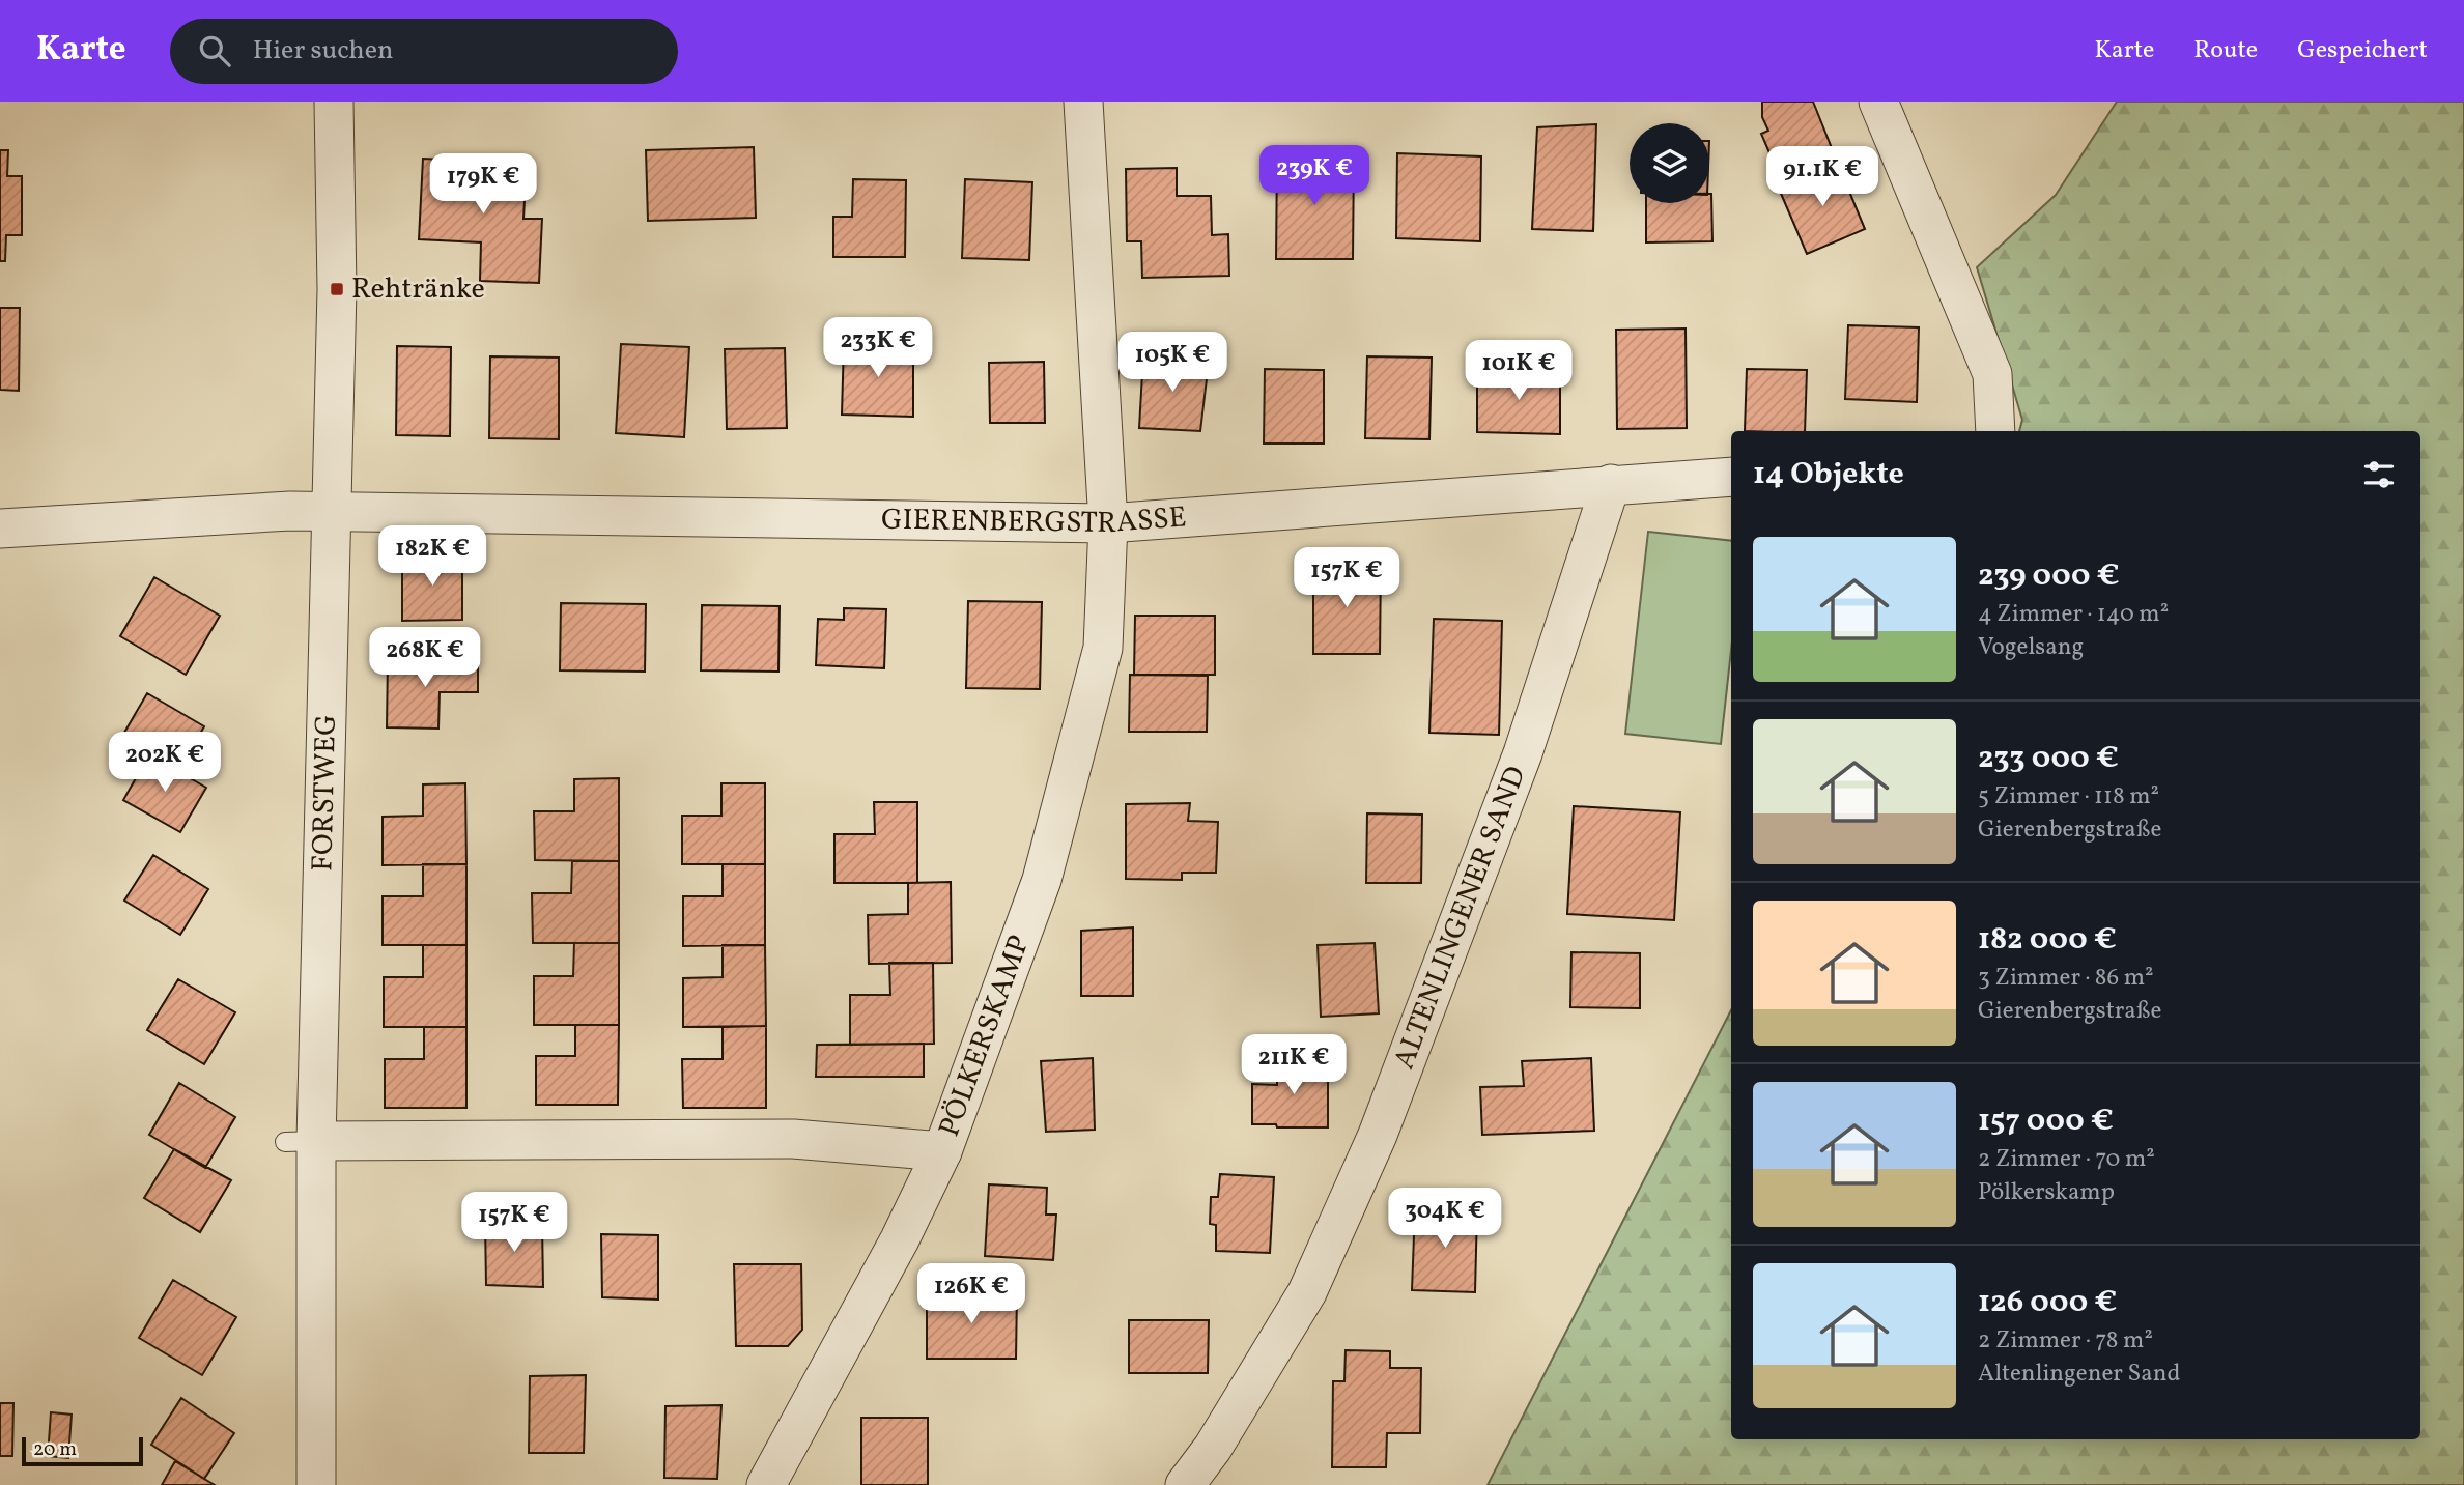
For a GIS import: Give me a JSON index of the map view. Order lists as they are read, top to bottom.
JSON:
{
  "streets": {
    "street": [
      "GIERENBERGSTRASSE",
      "FORSTWEG",
      "ALTENLINGENER SAND",
      "PÖLKERSKAMP"
    ]
  },
  "crossings": [
    ["GIERENBERGSTRASSE", "FORSTWEG"],
    ["GIERENBERGSTRASSE", "ALTENLINGENER SAND"],
    ["GIERENBERGSTRASSE", "PÖLKERSKAMP"],
    ["FORSTWEG", "PÖLKERSKAMP"]
  ],
  "places": {
    "transit": ["Rehtränke"]
  },
  "scale_bar": "20 m",
  "page": {
    "header": "Karte",
    "search": "Hier suchen",
    "nav": ["Karte", "Route", "Gespeichert"],
    "price": [
      "239K €",
      "91.1K €",
      "179K €",
      "233K €",
      "105K €",
      "101K €",
      "182K €",
      "157K €",
      "268K €",
      "202K €",
      "211K €",
      "304K €",
      "157K €",
      "126K €"
    ],
    "heading": "14 Objekte",
    "list": [
      {
        "name": "239 000 €",
        "note": "4 Zimmer · 140 m² · Vogelsang"
      },
      {
        "name": "233 000 €",
        "note": "5 Zimmer · 118 m² · Gierenbergstraße"
      },
      {
        "name": "182 000 €",
        "note": "3 Zimmer · 86 m² · Gierenbergstraße"
      },
      {
        "name": "157 000 €",
        "note": "2 Zimmer · 70 m² · Pölkerskamp"
      },
      {
        "name": "126 000 €",
        "note": "2 Zimmer · 78 m² · Altenlingener Sand"
      }
    ],
    "scale": "20 m"
  }
}
